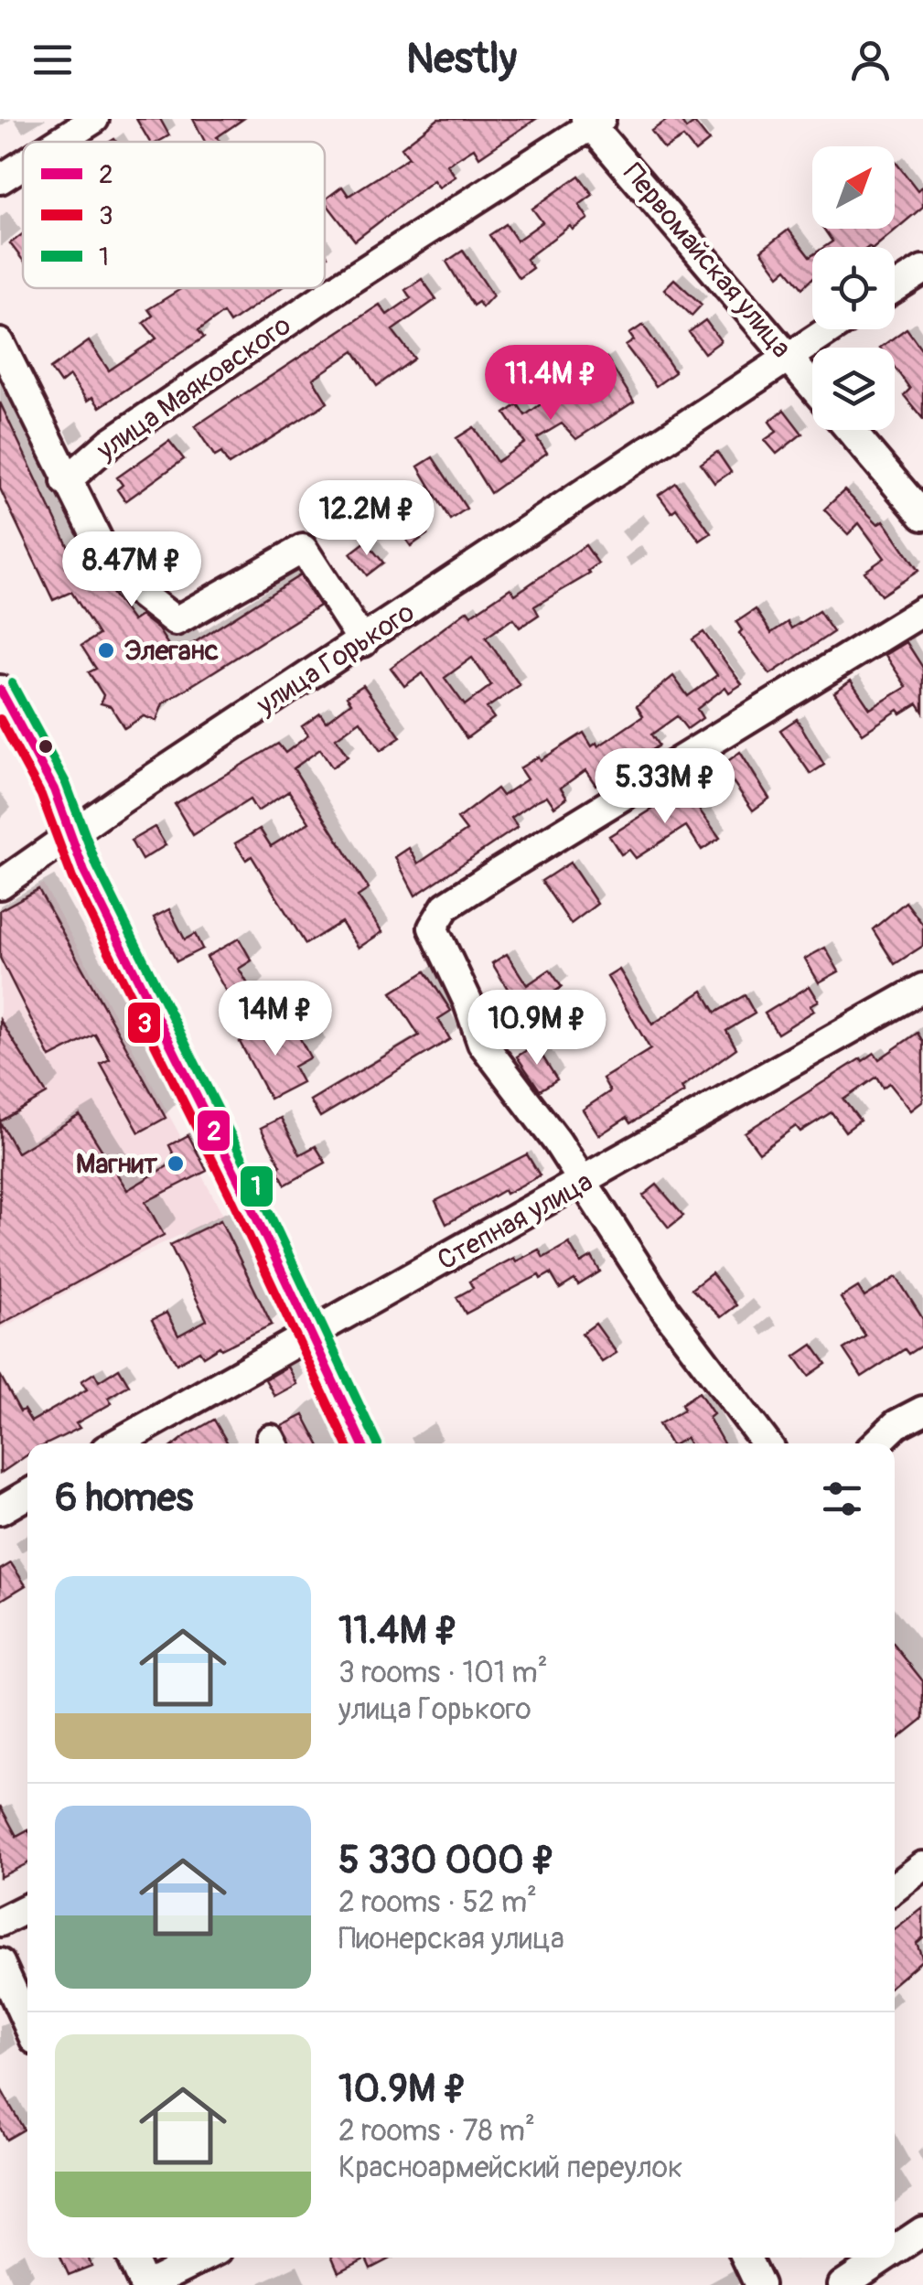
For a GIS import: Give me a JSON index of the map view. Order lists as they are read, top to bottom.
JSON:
{
  "streets": {
    "street": [
      "Первомайская улица",
      "улица Маяковского",
      "улица Горького",
      "Степная улица"
    ]
  },
  "crossings": [
    ["Первомайская улица", "улица Маяковского"],
    ["Первомайская улица", "улица Горького"]
  ],
  "places": ["Элеганс", "Магнит"],
  "lines": ["transit line 1", "transit line 2", "transit line 3"],
  "legend": ["2", "3", "1"],
  "north": "top right",
  "page": {
    "header": "Nestly",
    "price": [
      "11.4M ₽",
      "12.2M ₽",
      "8.47M ₽",
      "5.33M ₽",
      "14M ₽",
      "10.9M ₽"
    ],
    "heading": "6 homes",
    "list": [
      {
        "name": "11.4M ₽",
        "note": "3 rooms · 101 m² · улица Горького"
      },
      {
        "name": "5 330 000 ₽",
        "note": "2 rooms · 52 m² · Пионерская улица"
      },
      {
        "name": "10.9M ₽",
        "note": "2 rooms · 78 m² · Красноармейский переулок"
      }
    ]
  }
}
